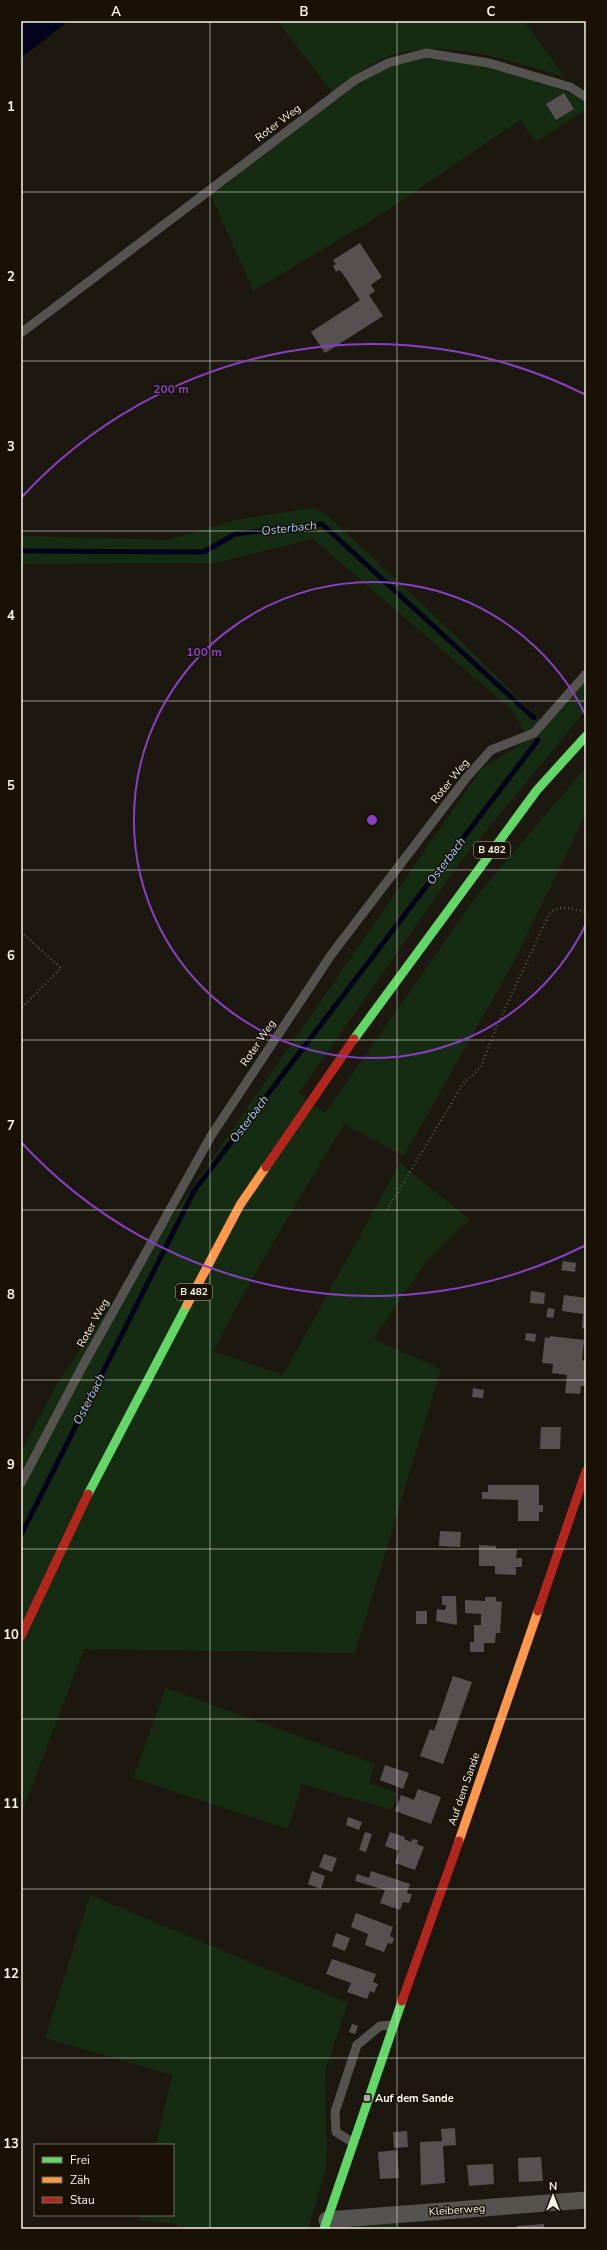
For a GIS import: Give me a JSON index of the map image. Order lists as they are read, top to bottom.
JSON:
{
  "streets": {
    "main road": ["B 482", "Auf dem Sande"],
    "street": ["Kleiberweg"],
    "lane": ["Roter Weg"]
  },
  "crossings": [
    ["Auf dem Sande", "Kleiberweg"]
  ],
  "water": ["Osterbach"],
  "places": {
    "transit": ["Auf dem Sande"]
  },
  "legend": ["Frei", "Zäh", "Stau"],
  "north": "top",
  "grid": {
    "columns": ["A", "B", "C"],
    "rows": [
      "1",
      "2",
      "3",
      "4",
      "5",
      "6",
      "7",
      "8",
      "9",
      "10",
      "11",
      "12",
      "13"
    ]
  },
  "rings": ["200 m", "100 m"]
}
